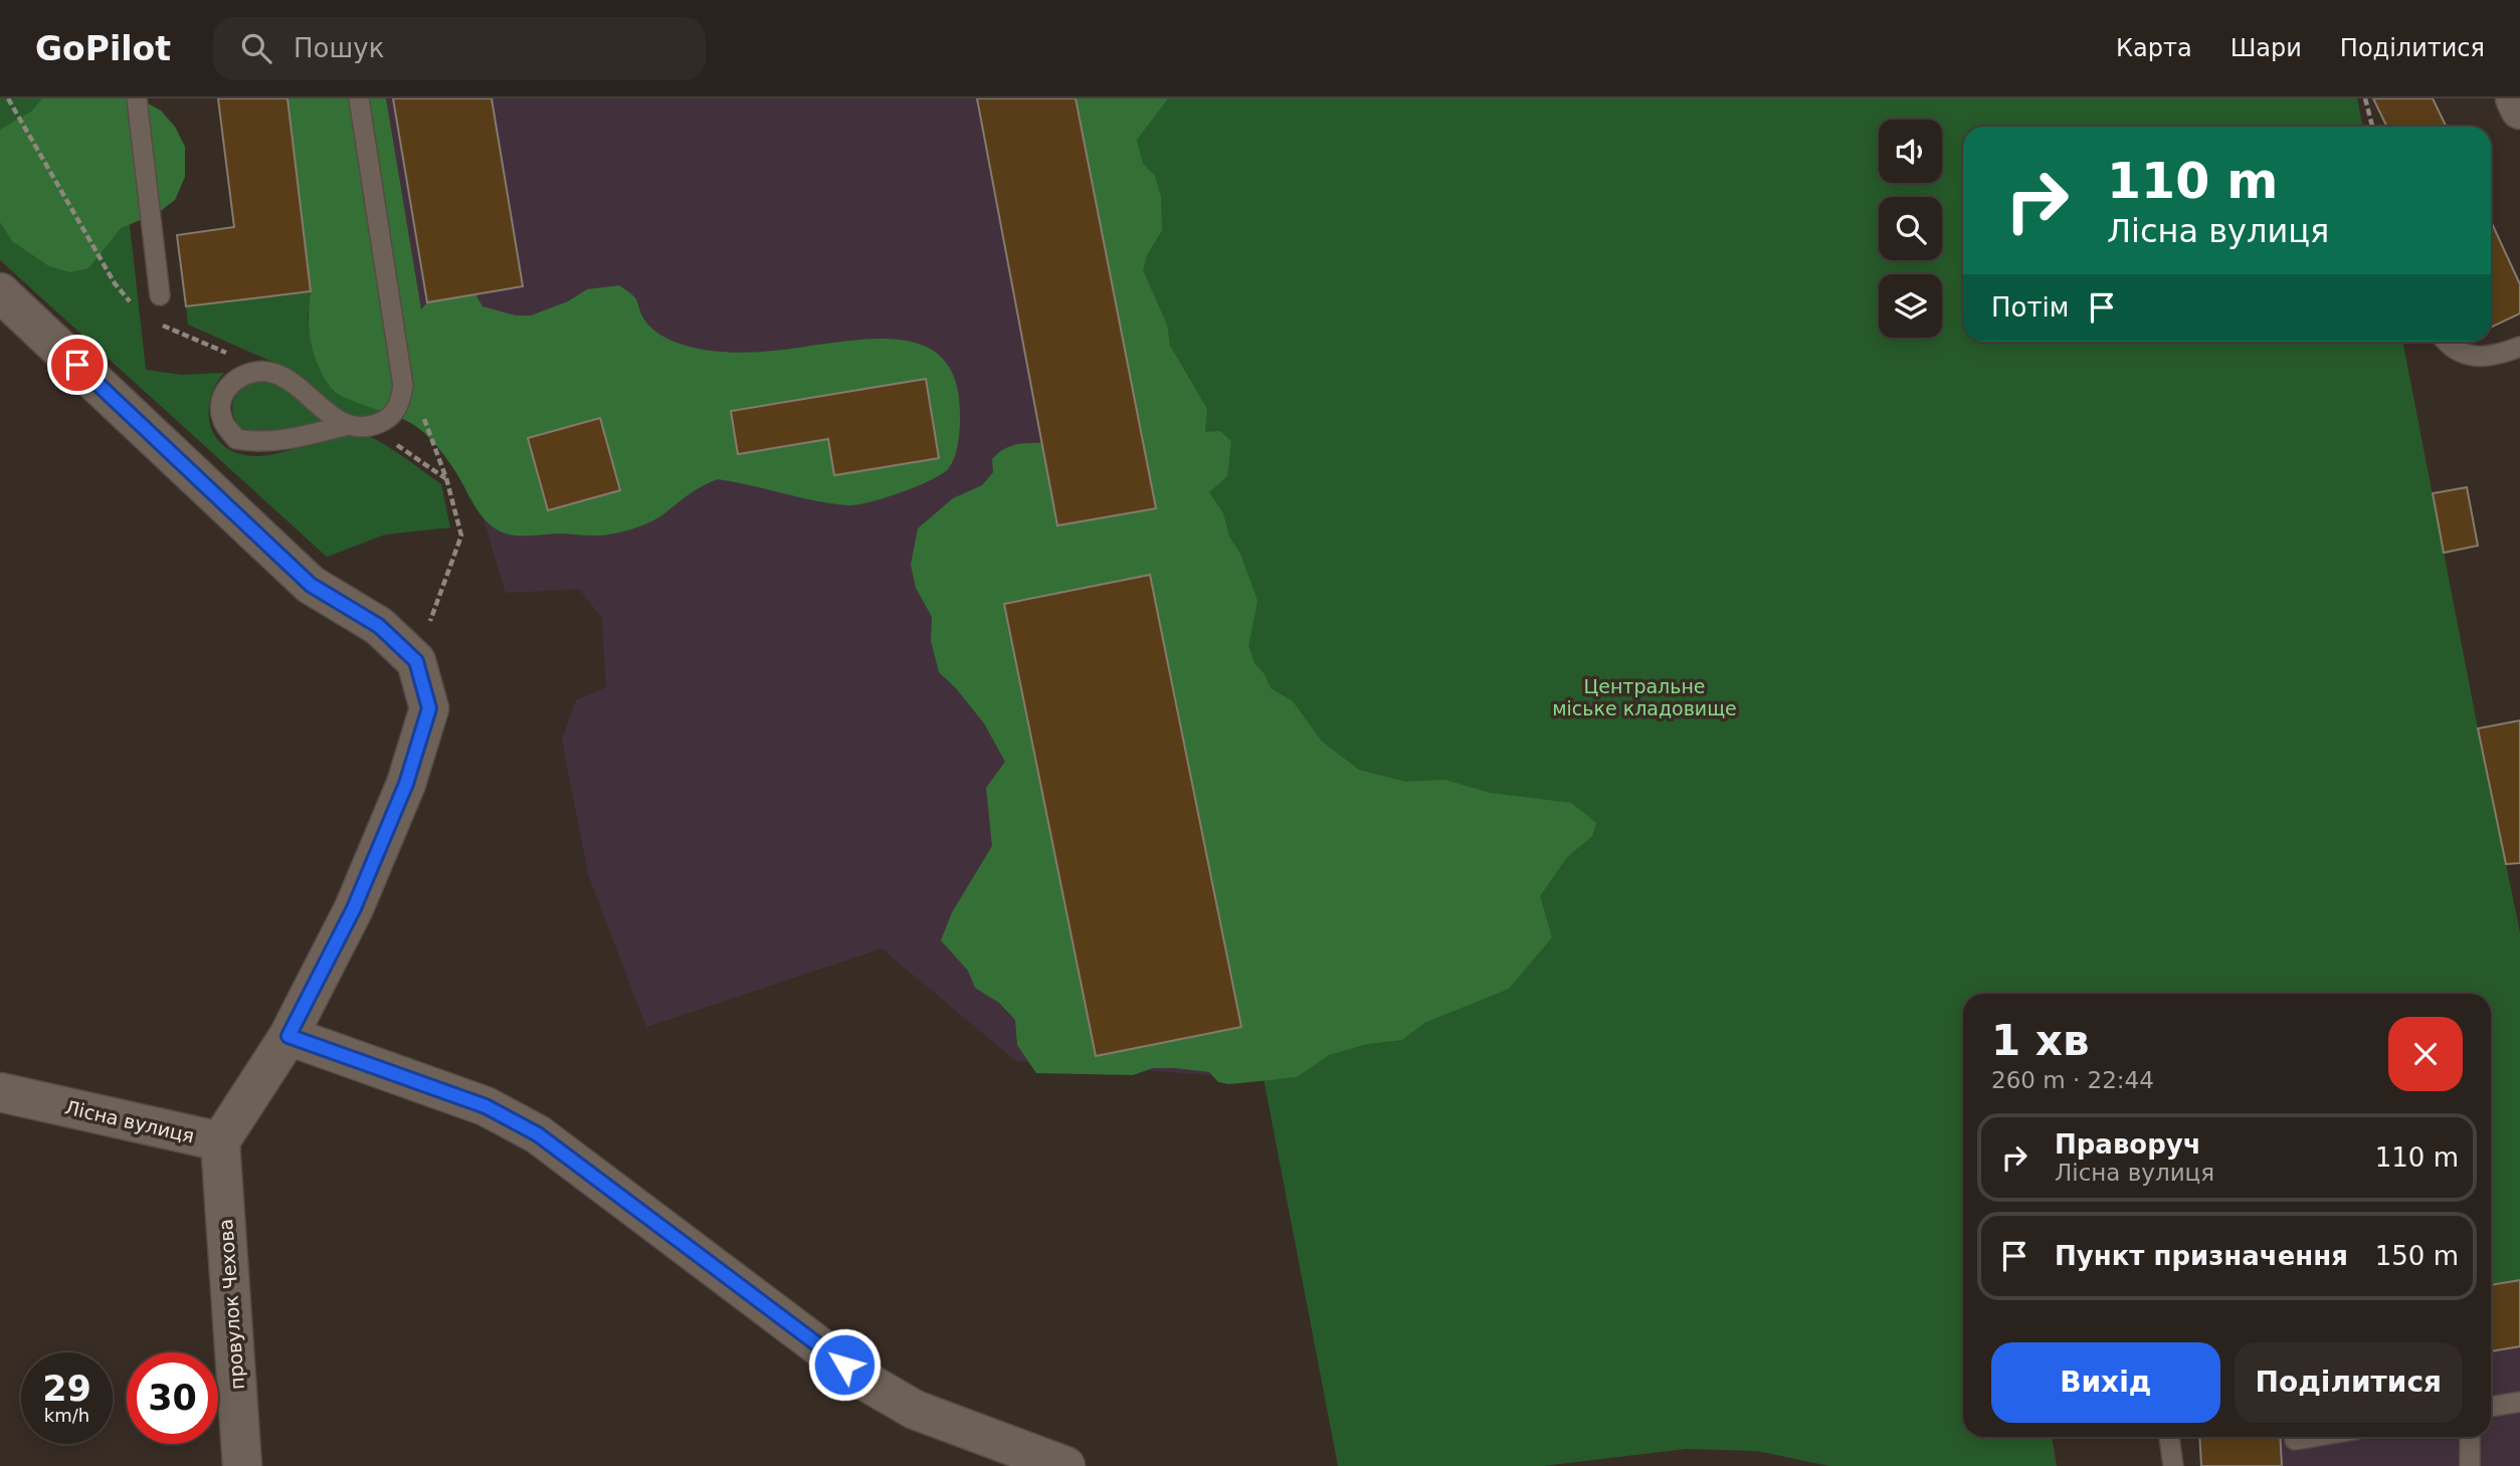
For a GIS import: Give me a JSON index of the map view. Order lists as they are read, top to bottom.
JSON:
{
  "streets": {
    "street": ["Лісна вулиця", "провулок Чехова"]
  },
  "crossings": [
    ["Лісна вулиця", "провулок Чехова"]
  ],
  "parks": ["Центральне міське кладовище"],
  "page": {
    "header": "GoPilot",
    "search": "Пошук",
    "nav": ["Карта", "Шари", "Поділитися"],
    "turn": ["110 m", "Лісна вулиця"],
    "then": "Потім",
    "heading": ["1 хв", "260 m · 22:44"],
    "list": [
      {
        "name": "Праворуч",
        "note": "Лісна вулиця",
        "value": "110 m"
      },
      {
        "name": "Пункт призначення",
        "value": "150 m"
      }
    ],
    "buttons": ["Вихід", "Поділитися"],
    "speed": "29 km/h",
    "limit": "30"
  }
}
